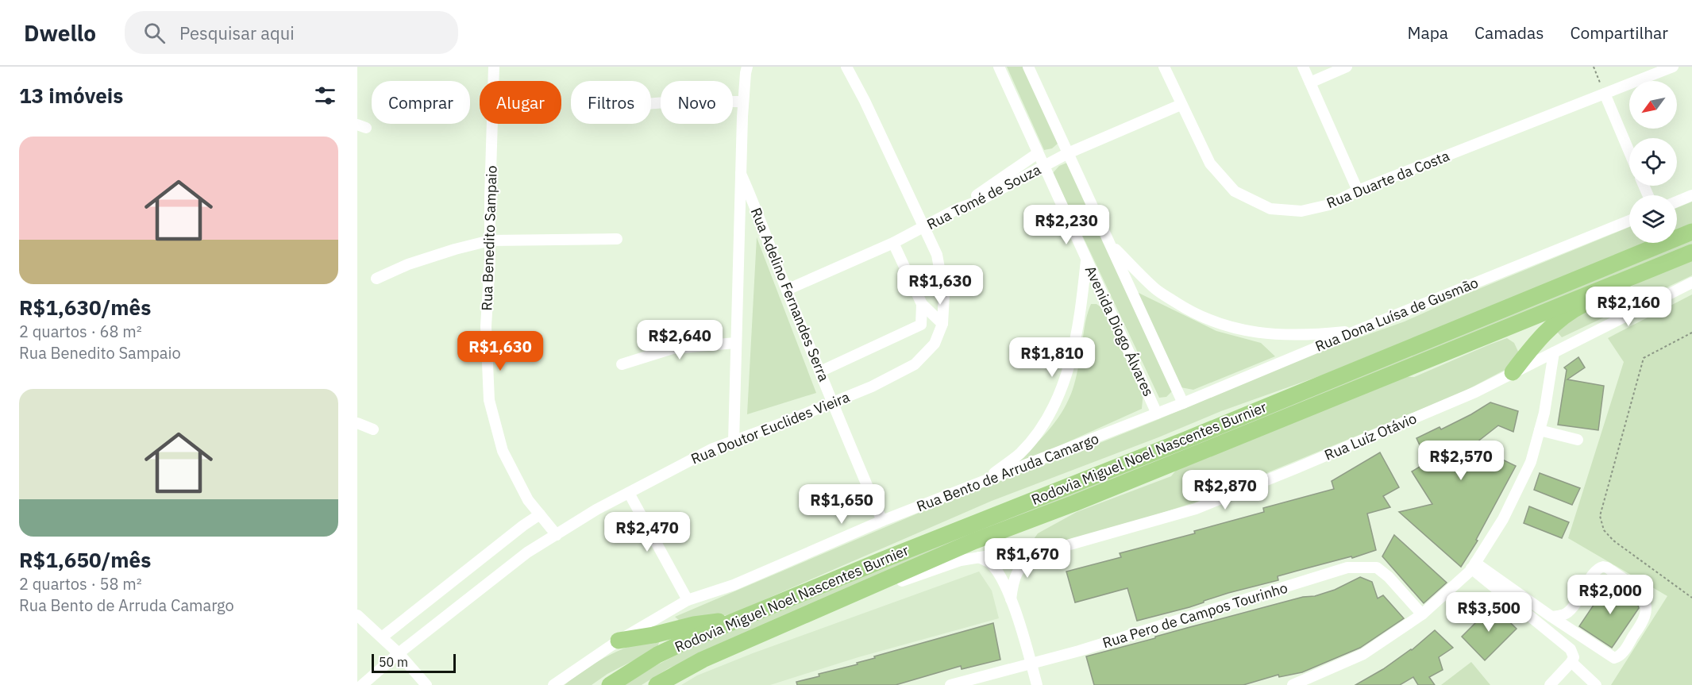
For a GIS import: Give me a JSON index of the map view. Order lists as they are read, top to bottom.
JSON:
{
  "streets": {
    "highway": ["Rodovia Miguel Noel Nascentes Burnier"],
    "street": [
      "Rua Duarte da Costa",
      "Rua Tomé de Souza",
      "Rua Benedito Sampaio",
      "Rua Adelino Fernandes Serra",
      "Rua Dona Luísa de Gusmão",
      "Avenida Diogo Álvares",
      "Rua Doutor Euclides Vieira",
      "Rua Luíz Otávio",
      "Rua Bento de Arruda Camargo",
      "Rua Pero de Campos Tourinho"
    ]
  },
  "crossings": [
    ["Rua Duarte da Costa", "Rua Tomé de Souza"],
    ["Rua Tomé de Souza", "Rua Adelino Fernandes Serra"],
    ["Rua Tomé de Souza", "Avenida Diogo Álvares"],
    ["Rua Tomé de Souza", "Rua Doutor Euclides Vieira"],
    ["Rua Benedito Sampaio", "Rua Doutor Euclides Vieira"],
    ["Rua Adelino Fernandes Serra", "Rua Doutor Euclides Vieira"],
    ["Rua Adelino Fernandes Serra", "Rua Bento de Arruda Camargo"],
    ["Rua Dona Luísa de Gusmão", "Avenida Diogo Álvares"],
    ["Rua Dona Luísa de Gusmão", "Rua Bento de Arruda Camargo"],
    ["Avenida Diogo Álvares", "Rua Bento de Arruda Camargo"],
    ["Rua Luíz Otávio", "Rodovia Miguel Noel Nascentes Burnier"]
  ],
  "scale_bar": "50 m",
  "north": "bottom left",
  "page": {
    "header": "Dwello",
    "search": "Pesquisar aqui",
    "nav": ["Mapa", "Camadas", "Compartilhar"],
    "heading": "13 imóveis",
    "chip": [
      "Comprar",
      "Alugar",
      "Filtros",
      "Novo"
    ],
    "list": [
      {
        "name": "R$1,630/mês",
        "note": "2 quartos · 68 m² · Rua Benedito Sampaio"
      },
      {
        "name": "R$1,650/mês",
        "note": "2 quartos · 58 m² · Rua Bento de Arruda Camargo"
      }
    ],
    "price": [
      "R$2,230",
      "R$1,630",
      "R$2,160",
      "R$2,640",
      "R$1,630",
      "R$1,810",
      "R$2,570",
      "R$2,870",
      "R$1,650",
      "R$2,470",
      "R$1,670",
      "R$2,000",
      "R$3,500"
    ],
    "scale": "50 m"
  }
}
